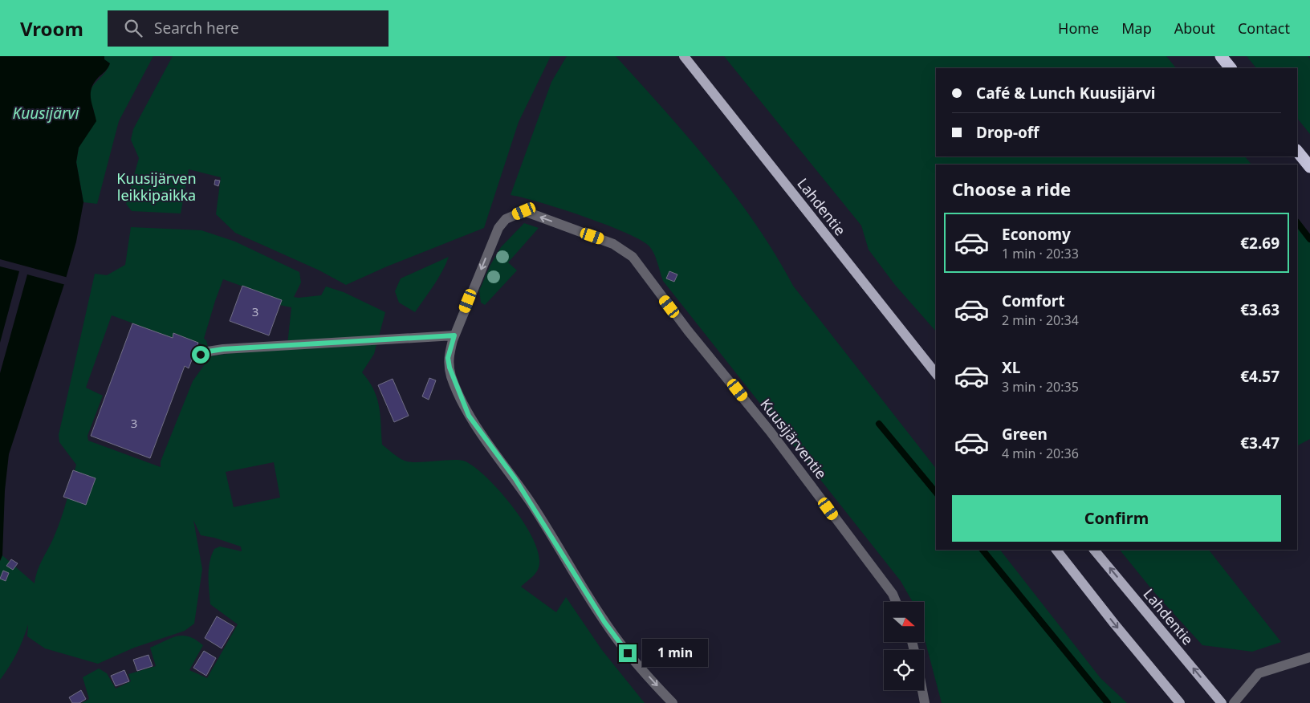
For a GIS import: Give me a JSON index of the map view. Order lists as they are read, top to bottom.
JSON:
{
  "streets": {
    "main road": ["Lahdentie"],
    "lane": ["Kuusijärventie"]
  },
  "water": ["Kuusijärvi"],
  "parks": ["Kuusijärven leikkipaikka"],
  "house_numbers": ["3", "3"],
  "north": "right",
  "page": {
    "header": "Vroom",
    "search": "Search here",
    "nav": [
      "Home",
      "Map",
      "About",
      "Contact"
    ],
    "banner": ["Café & Lunch Kuusijärvi", "Drop-off"],
    "heading": "Choose a ride",
    "list": [
      {
        "name": "Economy",
        "note": "1 min · 20:33",
        "value": "€2.69"
      },
      {
        "name": "Comfort",
        "note": "2 min · 20:34",
        "value": "€3.63"
      },
      {
        "name": "XL",
        "note": "3 min · 20:35",
        "value": "€4.57"
      },
      {
        "name": "Green",
        "note": "4 min · 20:36",
        "value": "€3.47"
      }
    ],
    "buttons": "Confirm",
    "bubble": "1 min"
  }
}
